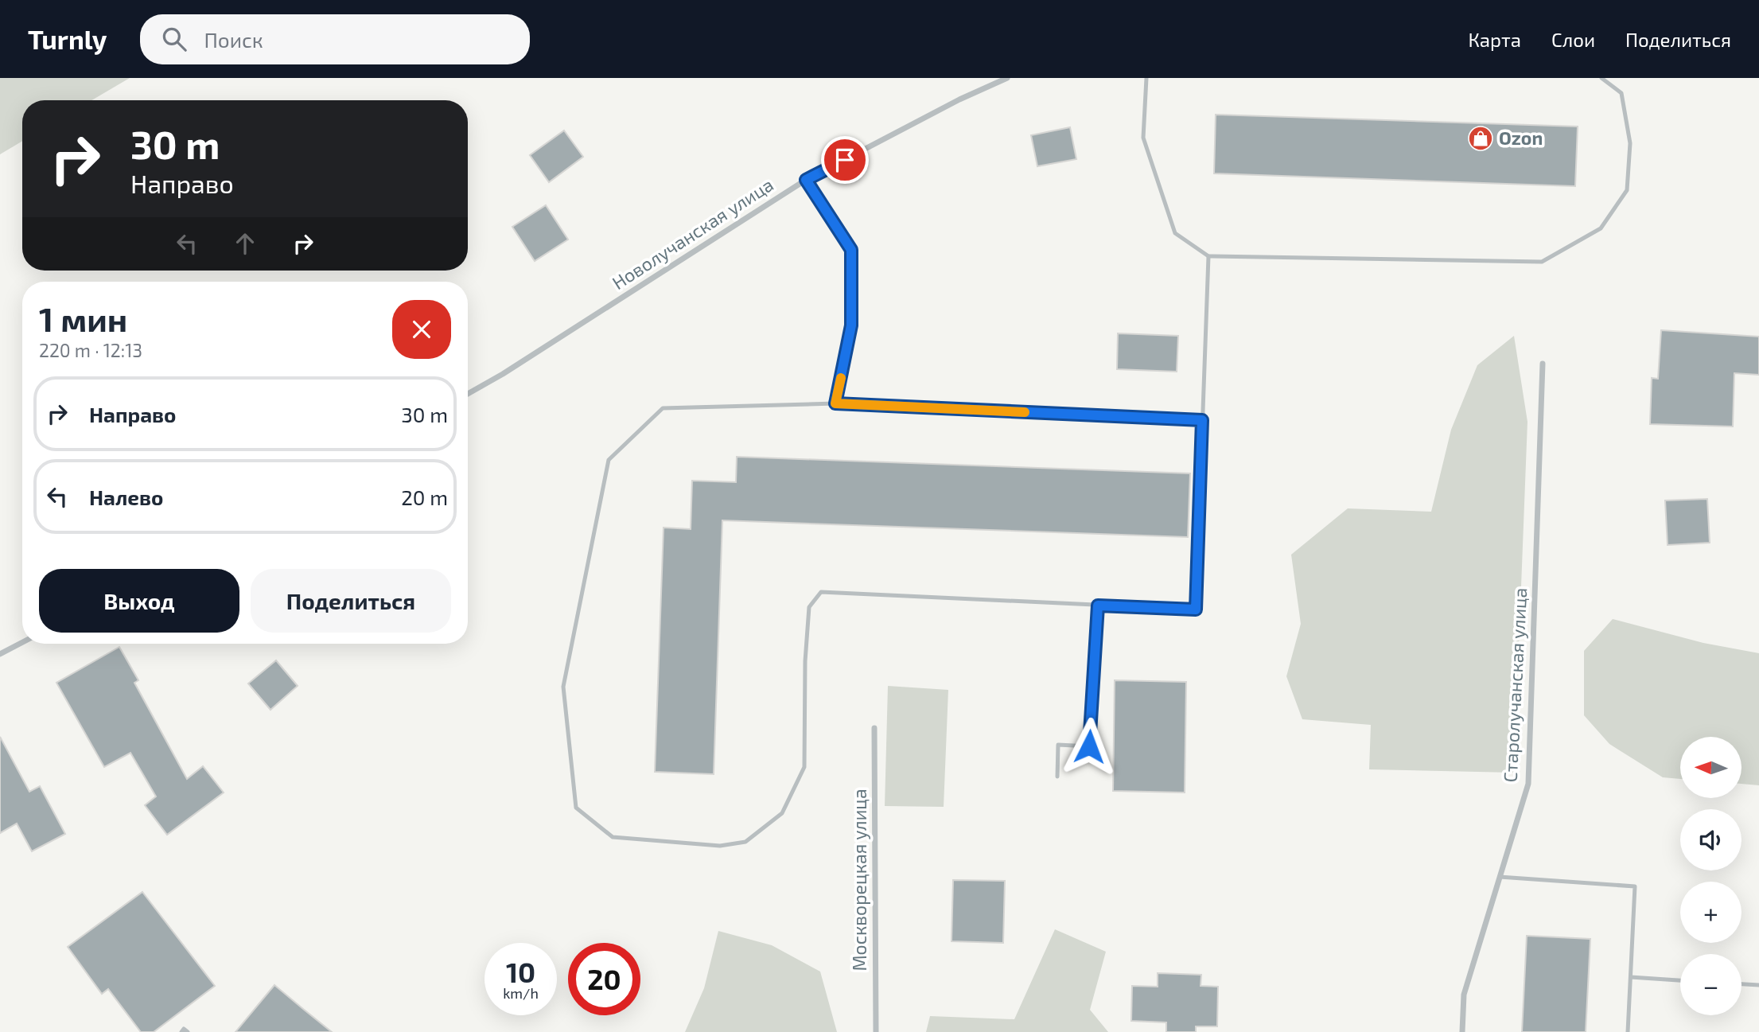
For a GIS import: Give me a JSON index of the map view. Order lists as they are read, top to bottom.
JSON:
{
  "streets": {
    "street": ["Новолучанская улица", "Старолучанская улица", "Москворецкая улица"]
  },
  "places": {
    "shop": ["Ozon"]
  },
  "north": "left",
  "page": {
    "header": "Turnly",
    "search": "Поиск",
    "nav": ["Карта", "Слои", "Поделиться"],
    "turn": ["30 m", "Направо"],
    "heading": ["1 мин", "220 m · 12:13"],
    "list": [
      {
        "name": "Направо",
        "value": "30 m"
      },
      {
        "name": "Налево",
        "value": "20 m"
      }
    ],
    "buttons": ["Выход", "Поделиться"],
    "map_buttons": ["+", "−"],
    "speed": "10 km/h",
    "limit": "20"
  }
}
